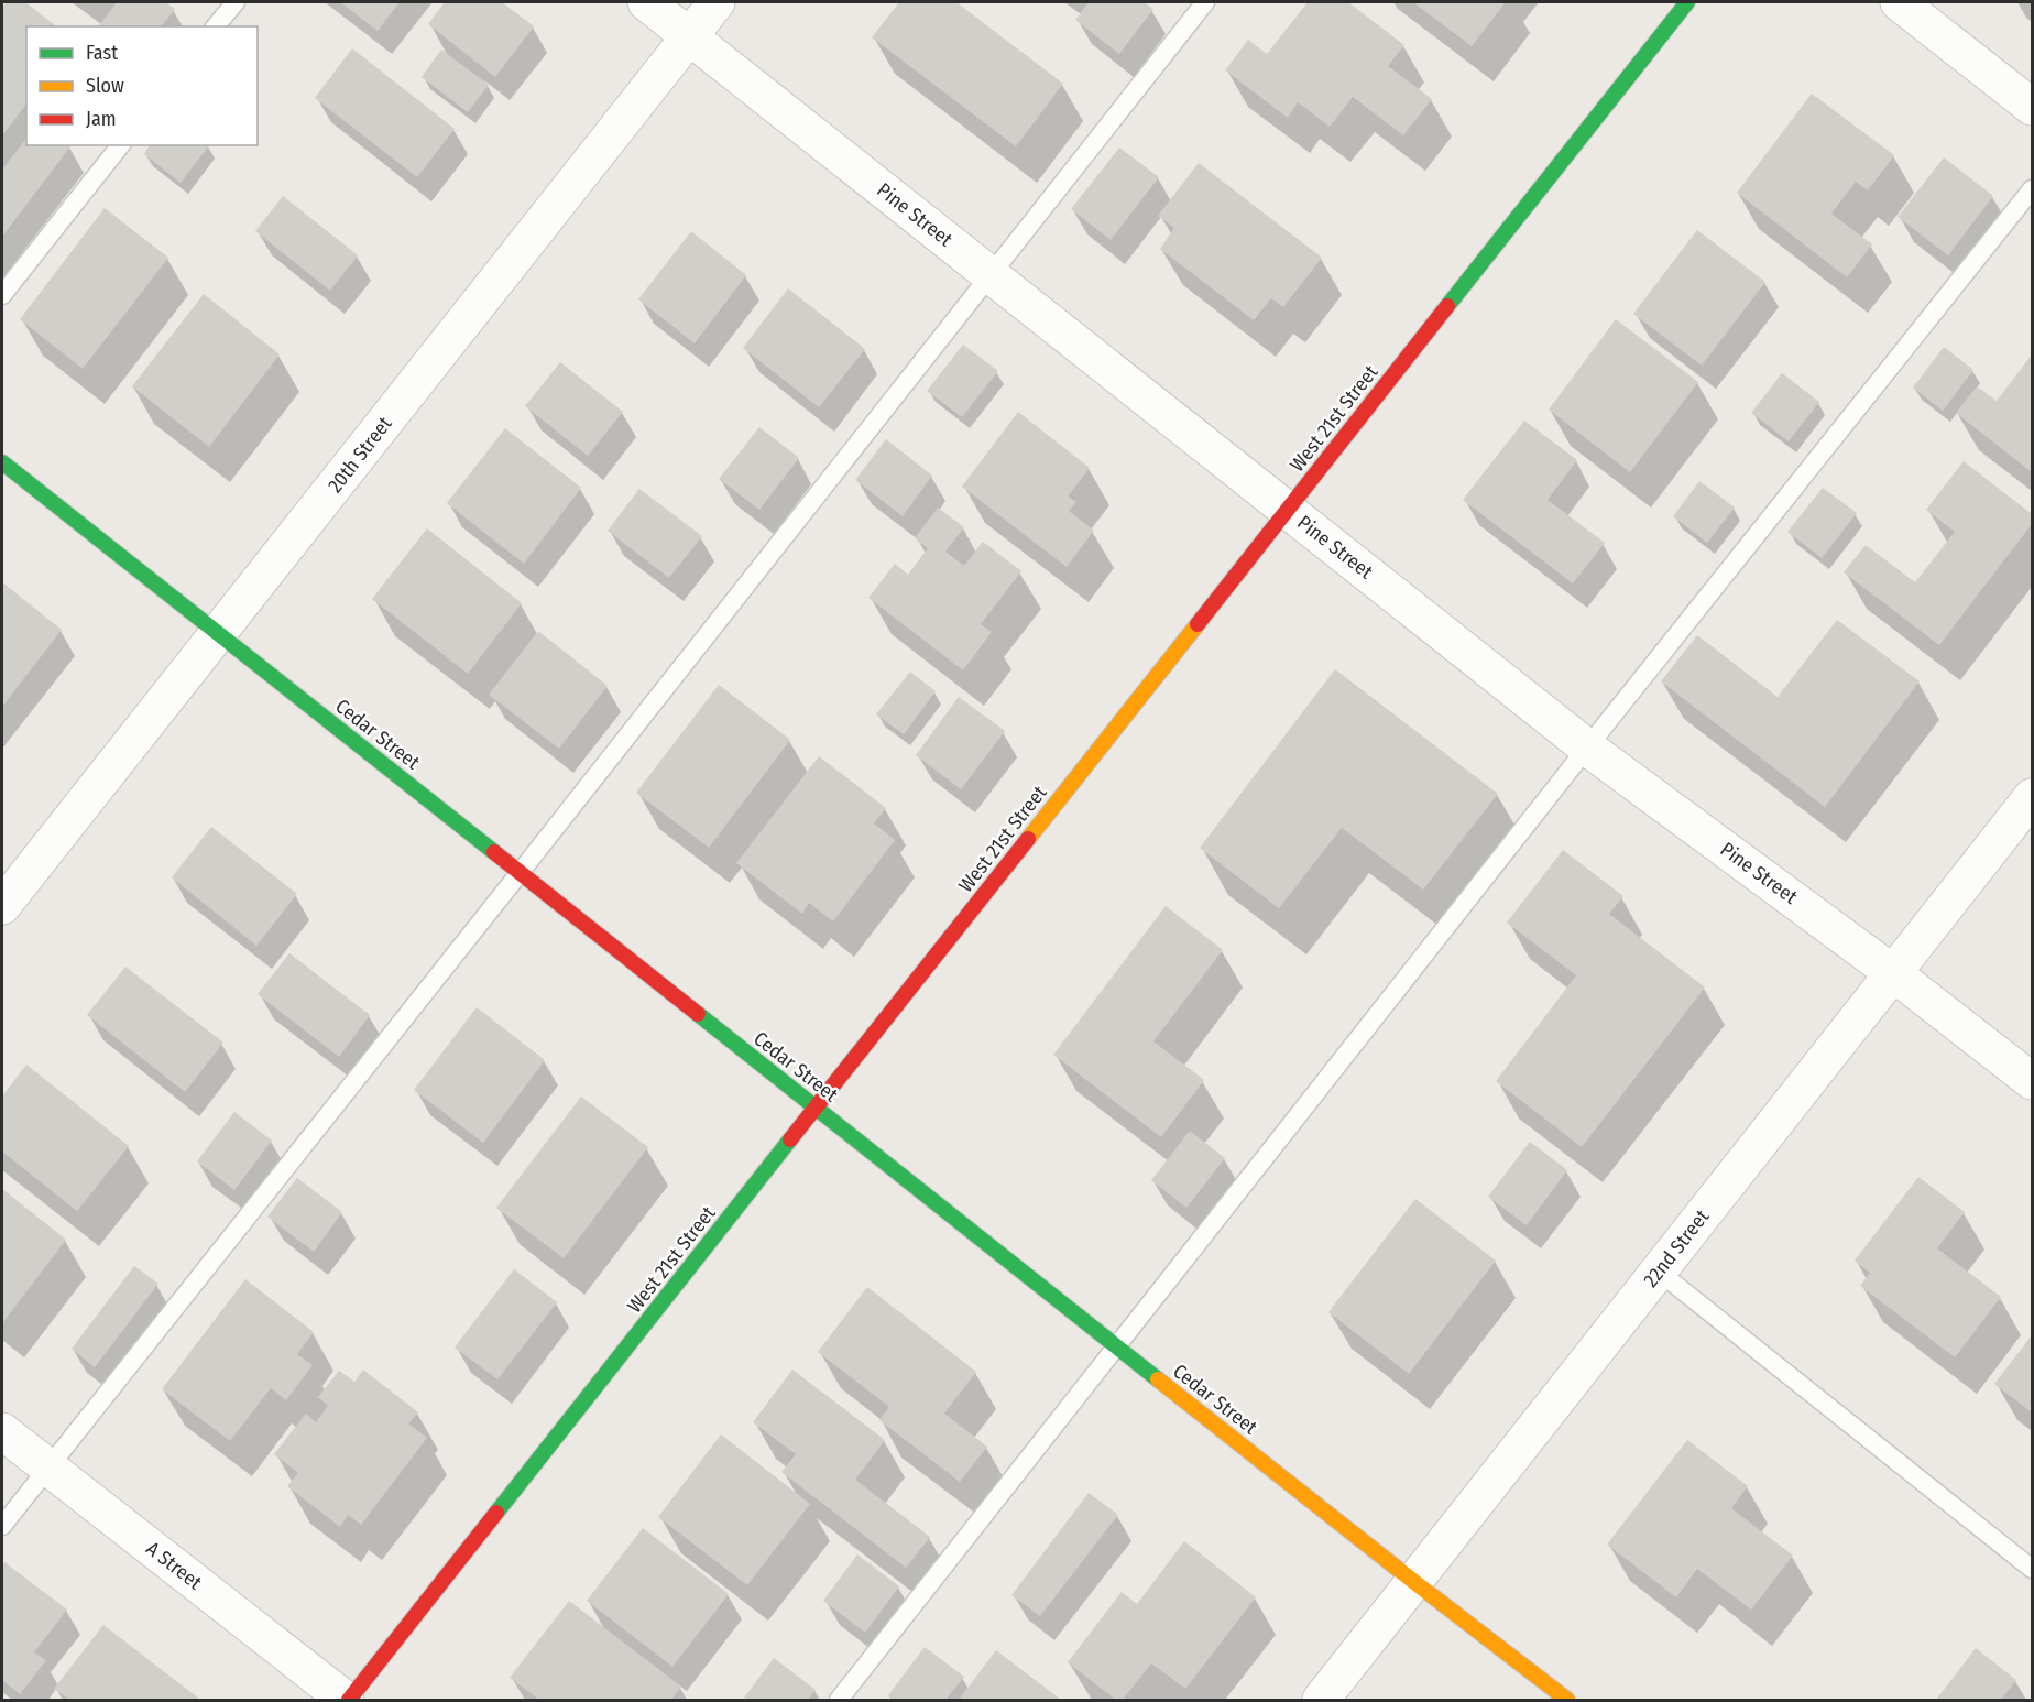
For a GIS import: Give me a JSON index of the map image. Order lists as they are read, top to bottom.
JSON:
{
  "streets": {
    "street": [
      "Pine Street",
      "West 21st Street",
      "20th Street",
      "Cedar Street",
      "22nd Street",
      "A Street"
    ]
  },
  "crossings": [
    ["Pine Street", "West 21st Street"],
    ["Pine Street", "20th Street"],
    ["Pine Street", "22nd Street"],
    ["West 21st Street", "Cedar Street"],
    ["West 21st Street", "A Street"],
    ["20th Street", "Cedar Street"],
    ["Cedar Street", "22nd Street"]
  ],
  "legend": ["Fast", "Slow", "Jam"]
}
